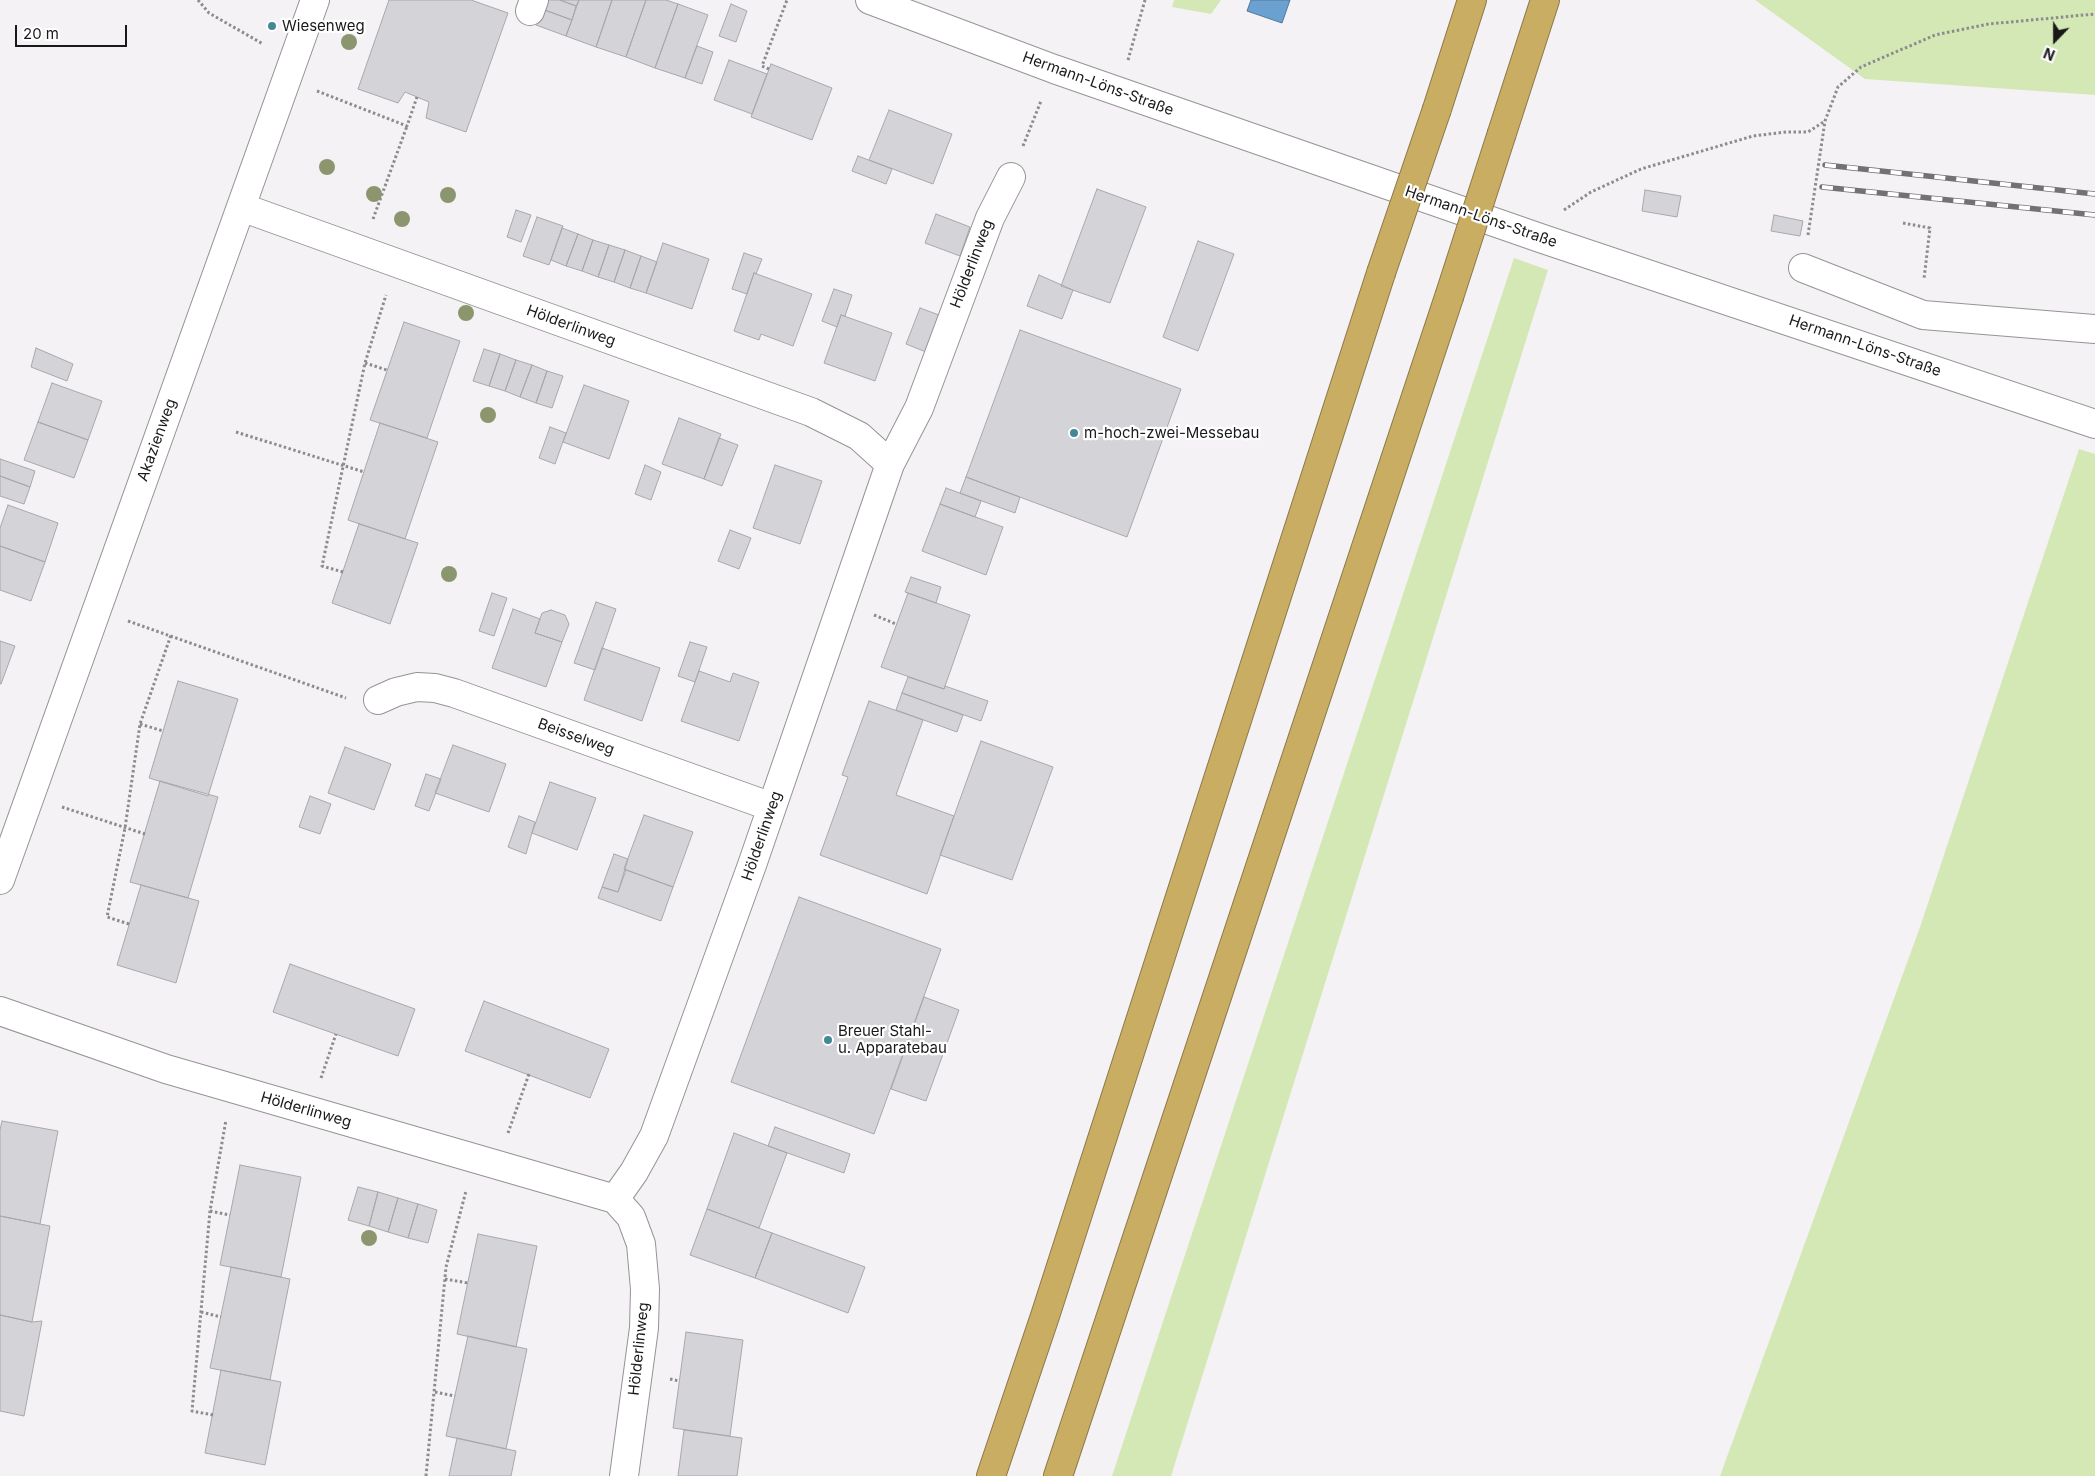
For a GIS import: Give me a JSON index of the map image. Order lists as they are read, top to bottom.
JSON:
{
  "streets": {
    "street": [
      "Hermann-Löns-Straße",
      "Hölderlinweg",
      "Akazienweg",
      "Beisselweg"
    ]
  },
  "crossings": [
    ["Hölderlinweg", "Akazienweg"],
    ["Hölderlinweg", "Beisselweg"]
  ],
  "places": ["Wiesenweg", "m-hoch-zwei-Messebau", "Breuer Stahl- u. Apparatebau"],
  "scale_bar": "20 m",
  "north": "bottom"
}
